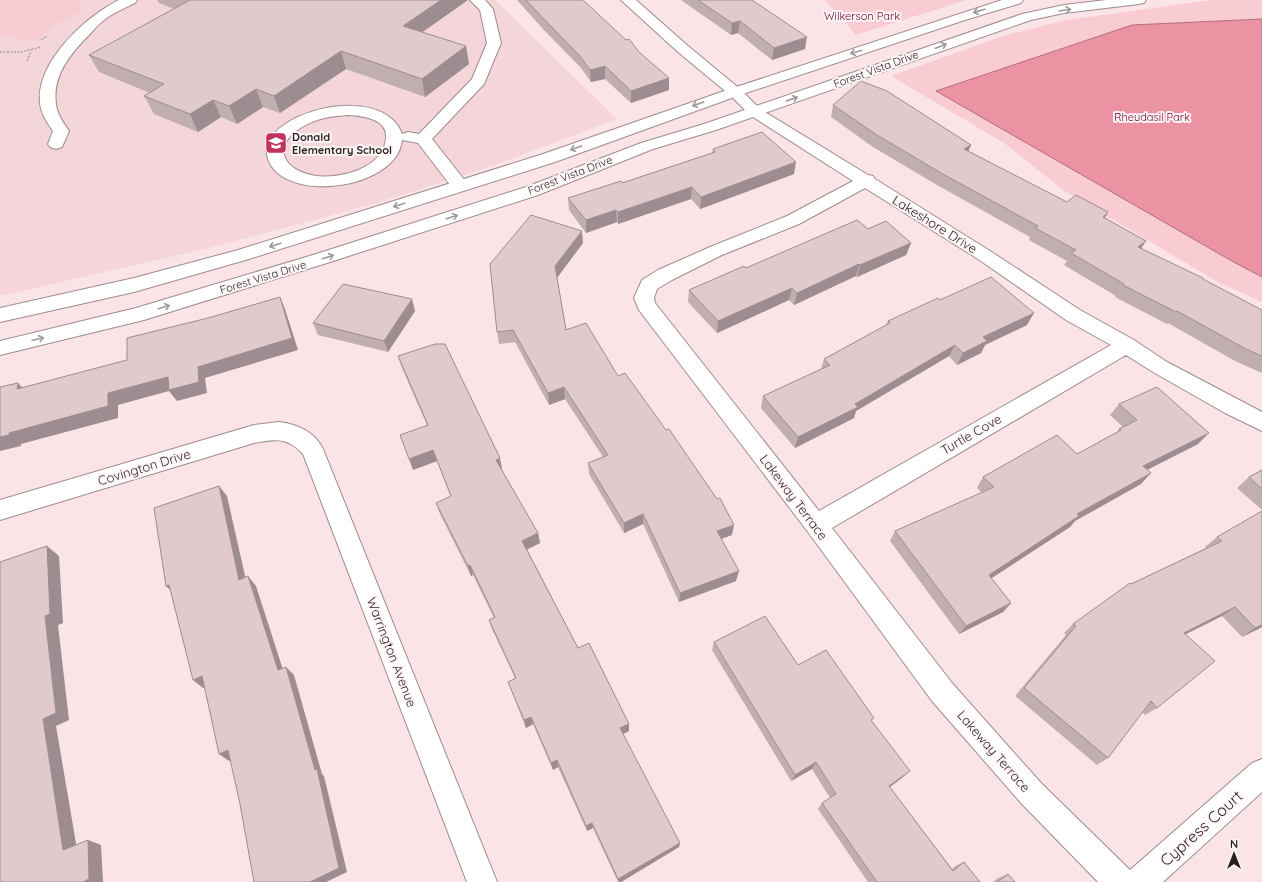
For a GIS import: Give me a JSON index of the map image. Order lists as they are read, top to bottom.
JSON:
{
  "streets": {
    "street": [
      "Forest Vista Drive",
      "Lakeshore Drive",
      "Turtle Cove",
      "Covington Drive",
      "Lakeway Terrace",
      "Warrington Avenue",
      "Cypress Court"
    ]
  },
  "crossings": [
    ["Forest Vista Drive", "Lakeshore Drive"],
    ["Lakeshore Drive", "Turtle Cove"],
    ["Lakeshore Drive", "Lakeway Terrace"],
    ["Turtle Cove", "Lakeway Terrace"],
    ["Covington Drive", "Warrington Avenue"]
  ],
  "parks": ["Wilkerson Park", "Rheudasil Park"],
  "places": {
    "school or university": ["Donald Elementary School"]
  },
  "north": "top"
}
